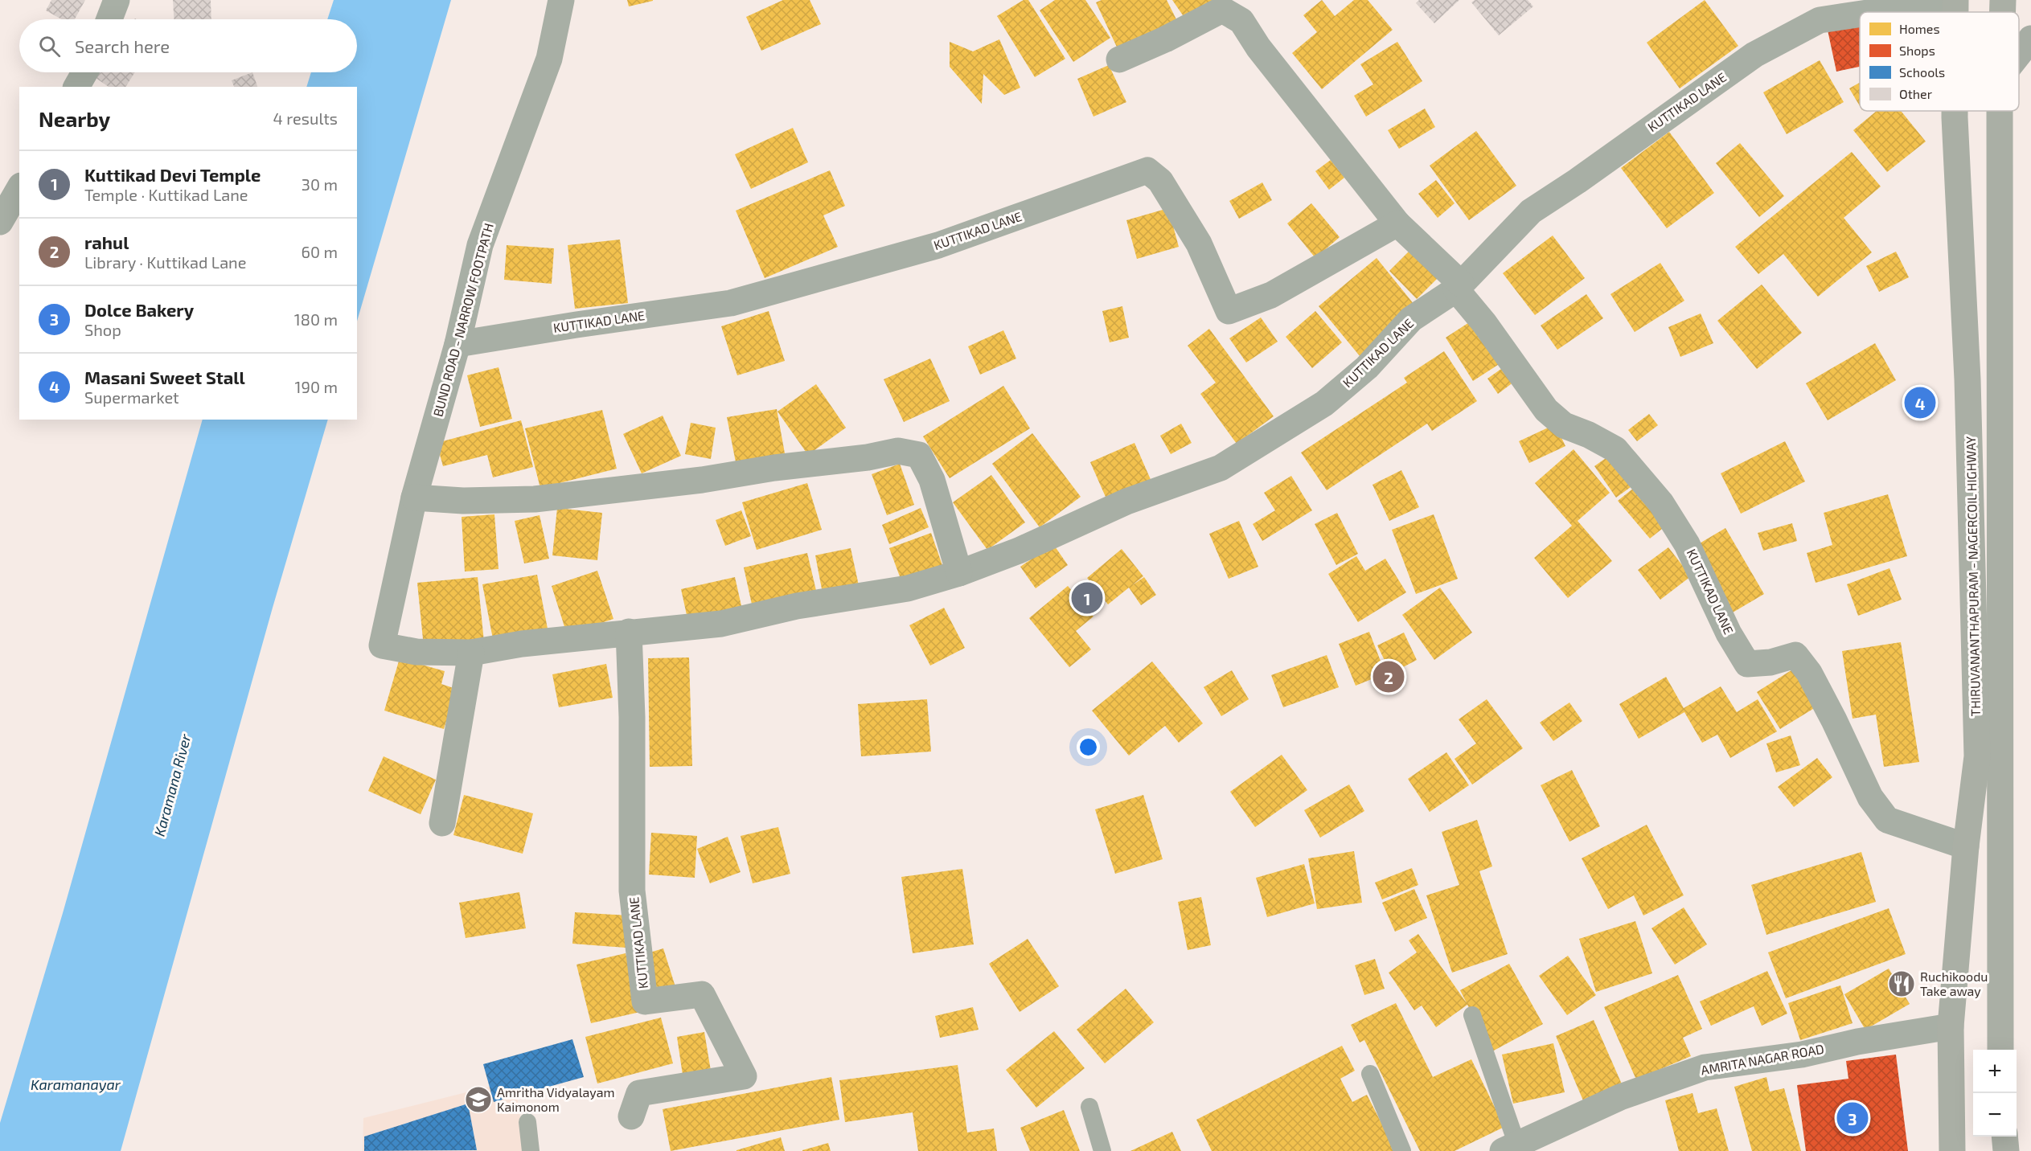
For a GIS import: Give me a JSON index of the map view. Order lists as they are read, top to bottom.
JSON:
{
  "streets": {
    "main road": ["THIRUVANANTHAPURAM - NAGERCOIL HIGHWAY"],
    "street": ["KUTTIKAD LANE", "BUND ROAD - NARROW FOOTPATH", "AMRITA NAGAR ROAD"]
  },
  "crossings": [
    ["KUTTIKAD LANE", "BUND ROAD - NARROW FOOTPATH"],
    ["KUTTIKAD LANE", "THIRUVANANTHAPURAM - NAGERCOIL HIGHWAY"],
    ["THIRUVANANTHAPURAM - NAGERCOIL HIGHWAY", "AMRITA NAGAR ROAD"]
  ],
  "water": ["Karamana River", "Karamanayar"],
  "places": {
    "restaurant": ["Ruchikoodu Take away"],
    "school or university": ["Amritha Vidyalayam Kaimonom"]
  },
  "legend": [
    "Homes",
    "Shops",
    "Schools",
    "Other"
  ],
  "page": {
    "search": "Search here",
    "heading": ["Nearby", "4 results"],
    "list": [
      {
        "mark": "1",
        "name": "Kuttikad Devi Temple",
        "note": "Temple · Kuttikad Lane",
        "value": "30 m"
      },
      {
        "mark": "2",
        "name": "rahul",
        "note": "Library · Kuttikad Lane",
        "value": "60 m"
      },
      {
        "mark": "3",
        "name": "Dolce Bakery",
        "note": "Shop",
        "value": "180 m"
      },
      {
        "mark": "4",
        "name": "Masani Sweet Stall",
        "note": "Supermarket",
        "value": "190 m"
      }
    ],
    "pins": [
      "4",
      "1",
      "2",
      "3"
    ],
    "map_buttons": ["+", "−"]
  }
}
